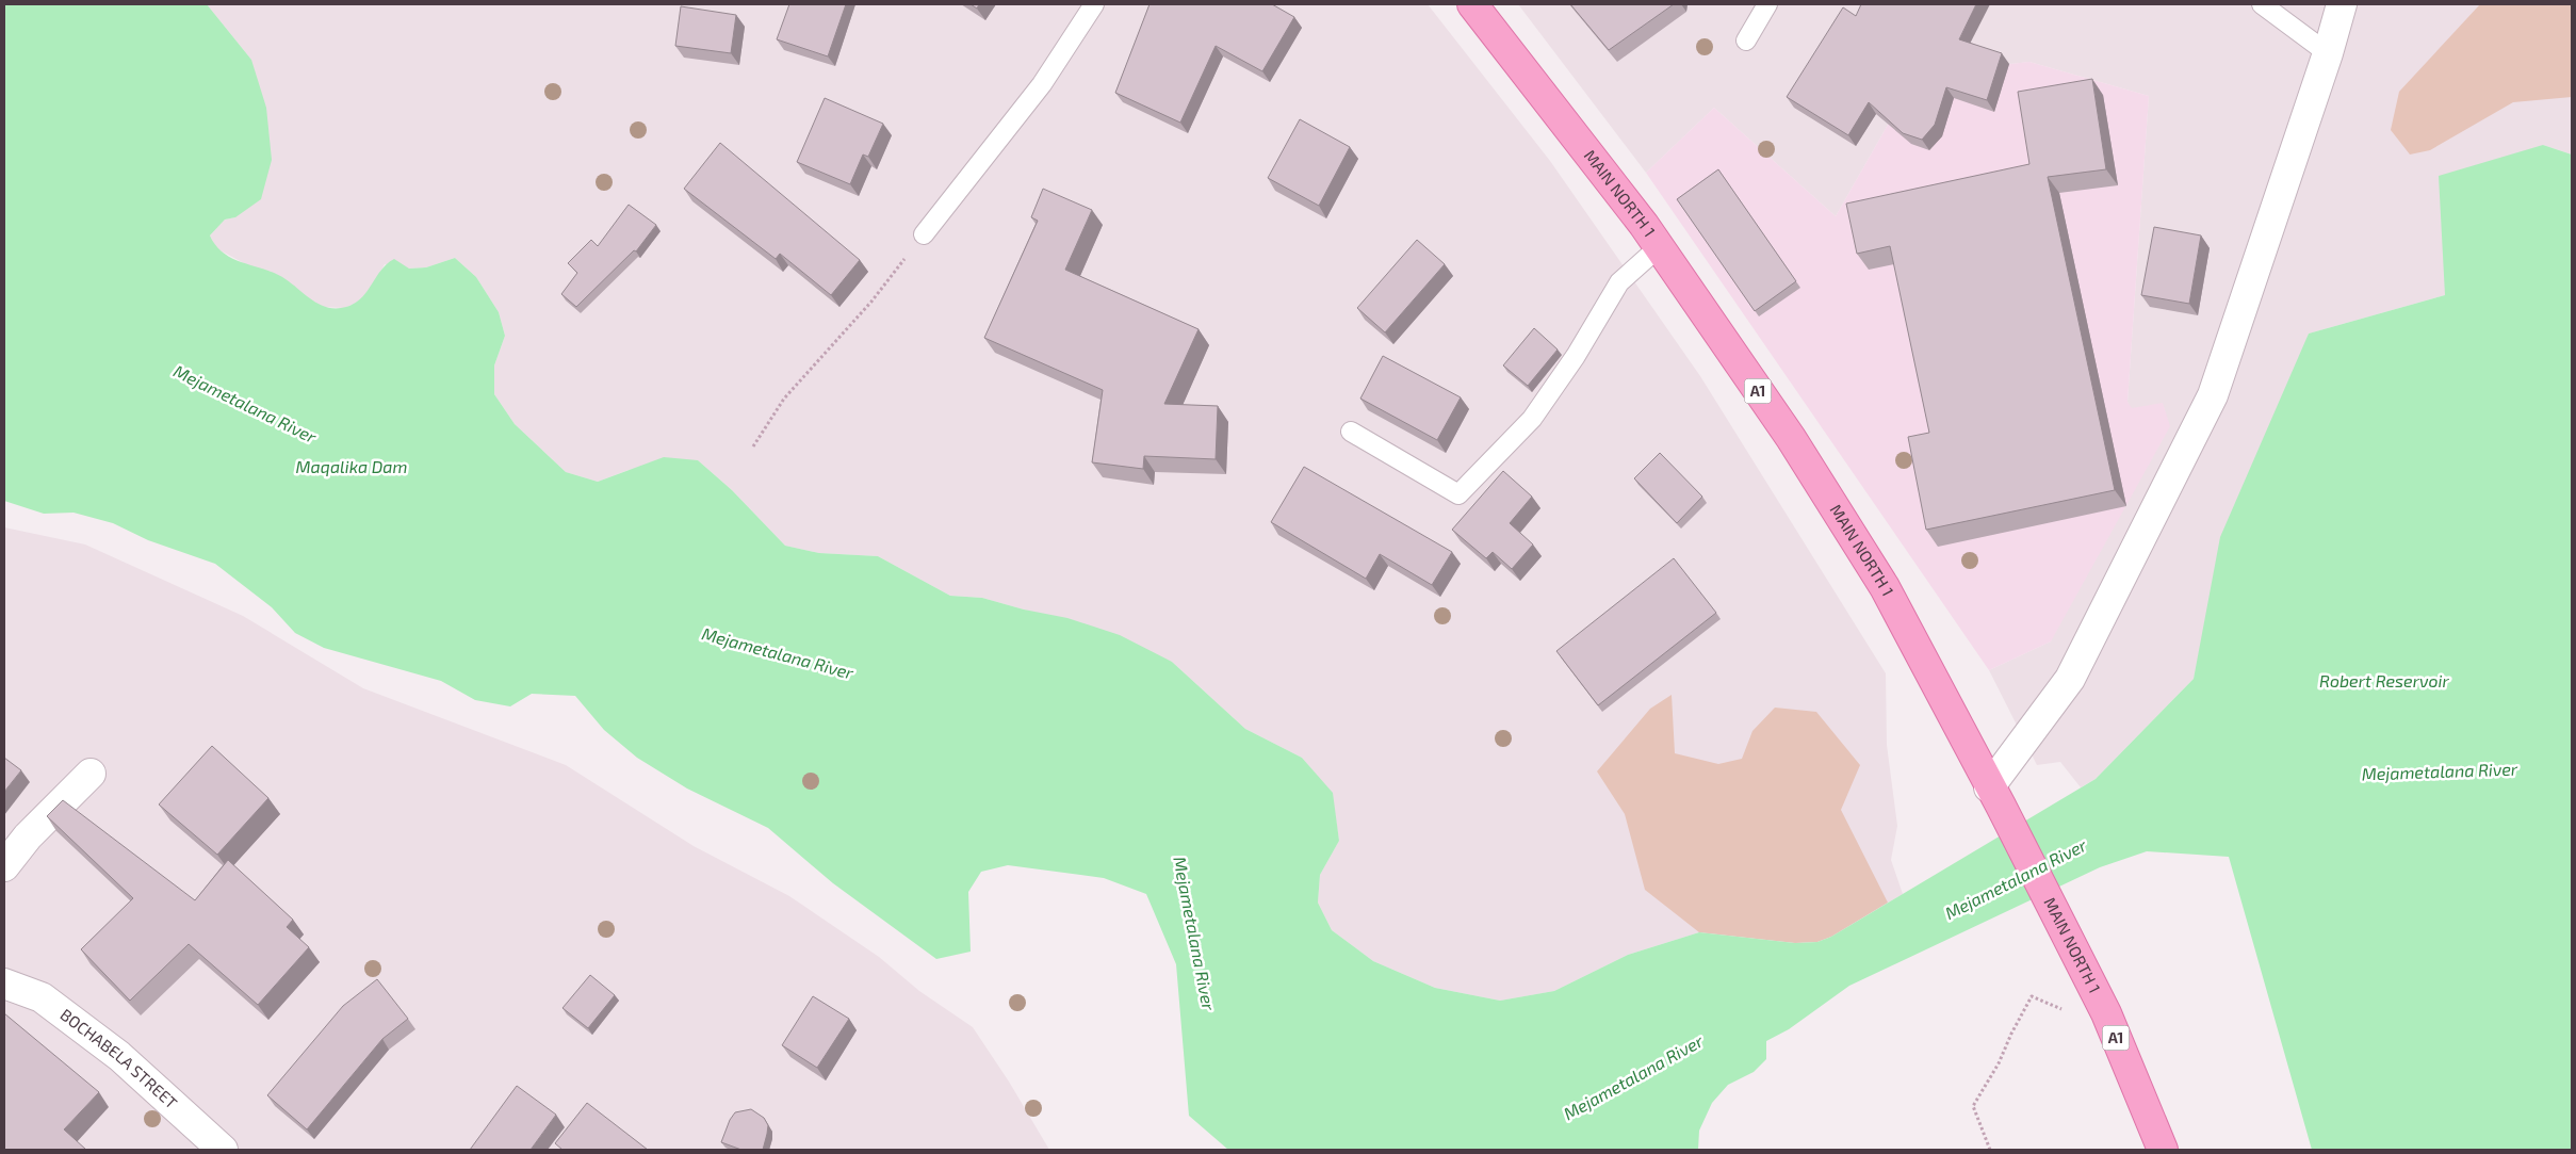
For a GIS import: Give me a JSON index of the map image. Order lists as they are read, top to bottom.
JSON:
{
  "streets": {
    "main road": ["MAIN NORTH 1", "A1"],
    "street": ["BOCHABELA STREET"]
  },
  "water": ["Mejametalana River", "Maqalika Dam", "Robert Reservoir"]
}
